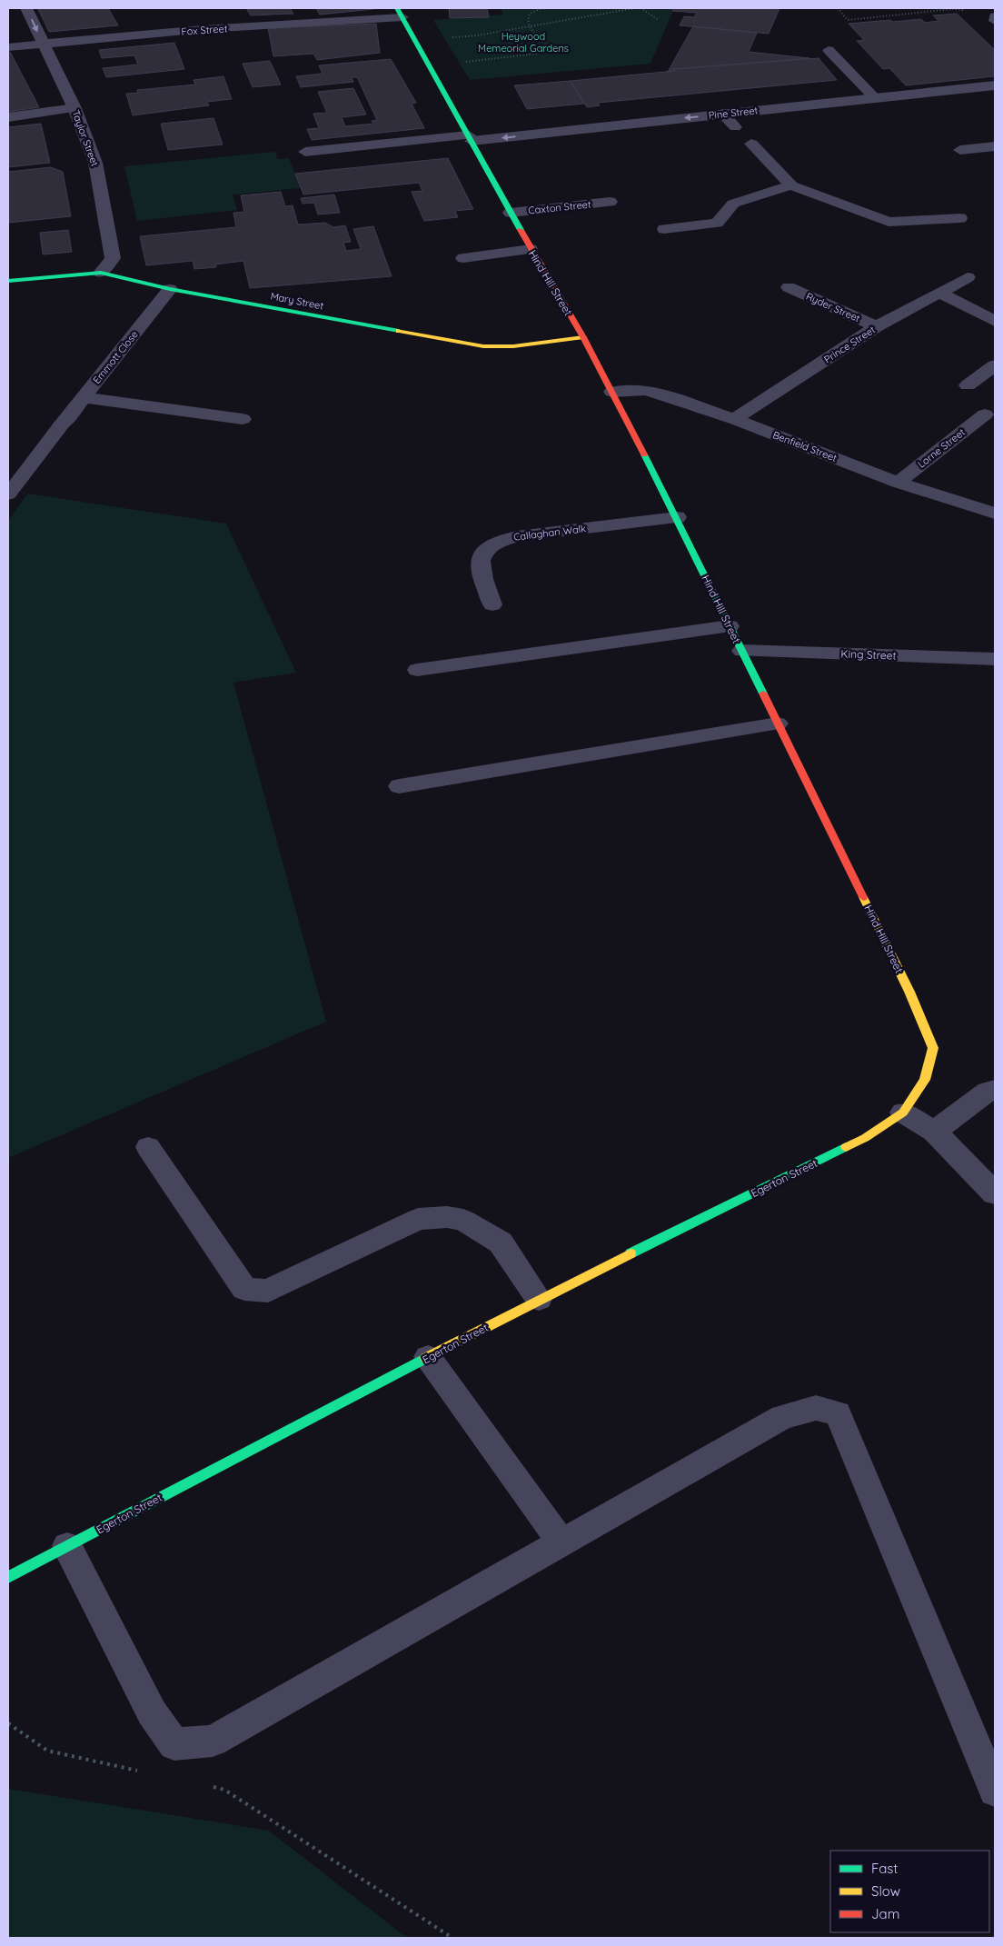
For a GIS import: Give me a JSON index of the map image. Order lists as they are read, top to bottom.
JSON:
{
  "streets": {
    "street": [
      "Fox Street",
      "Pine Street",
      "Taylor Street",
      "Caxton Street",
      "Hind Hill Street",
      "Mary Street",
      "Ryder Street",
      "Prince Street",
      "Emmott Close",
      "Benfield Street",
      "Lorne Street",
      "Callaghan Walk",
      "King Street",
      "Egerton Street"
    ]
  },
  "crossings": [
    ["Fox Street", "Taylor Street"],
    ["Fox Street", "Hind Hill Street"],
    ["Pine Street", "Hind Hill Street"],
    ["Taylor Street", "Mary Street"],
    ["Caxton Street", "Hind Hill Street"],
    ["Hind Hill Street", "Mary Street"],
    ["Hind Hill Street", "Benfield Street"],
    ["Hind Hill Street", "Callaghan Walk"],
    ["Hind Hill Street", "King Street"],
    ["Hind Hill Street", "Egerton Street"],
    ["Mary Street", "Emmott Close"],
    ["Ryder Street", "Prince Street"],
    ["Prince Street", "Benfield Street"],
    ["Benfield Street", "Lorne Street"]
  ],
  "one_way": ["Pine Street"],
  "parks": ["Heywood Memeorial Gardens"],
  "legend": ["Fast", "Slow", "Jam"]
}
